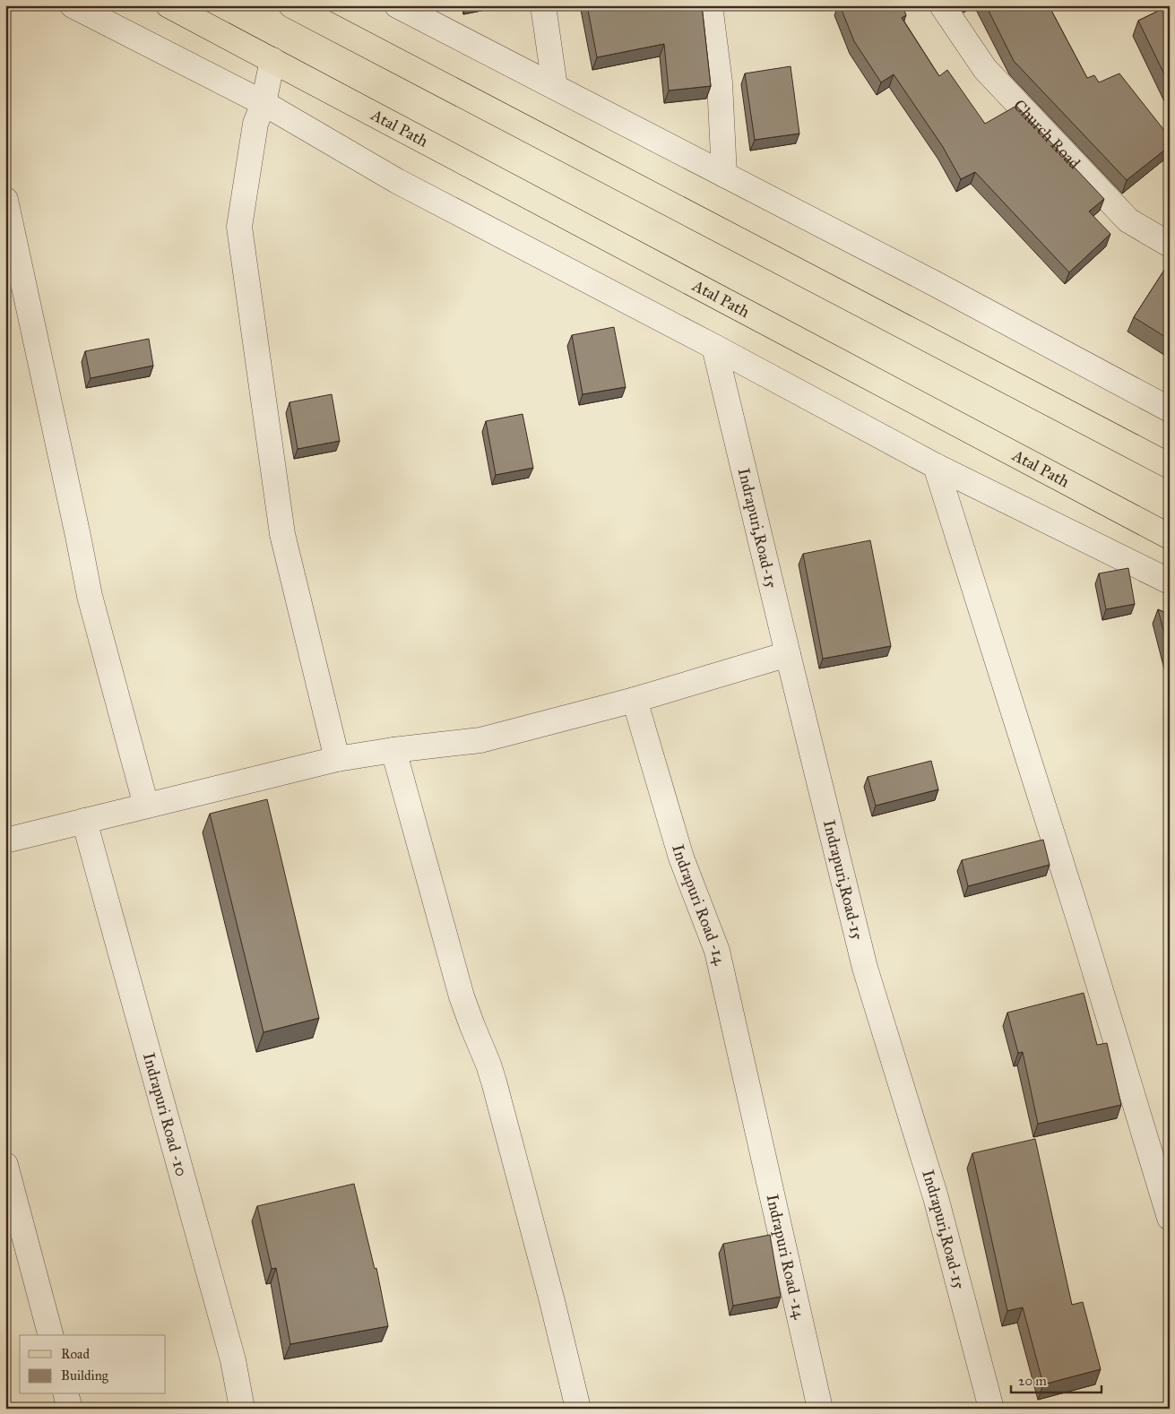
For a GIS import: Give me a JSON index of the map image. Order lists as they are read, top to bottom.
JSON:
{
  "streets": {
    "main road": ["Atal Path"],
    "street": [
      "Church Road",
      "Indrapuri,Road-15",
      "Indrapuri Road -14",
      "Indrapuri Road -10"
    ]
  },
  "legend": ["Road", "Building"],
  "scale_bar": "20 m"
}
